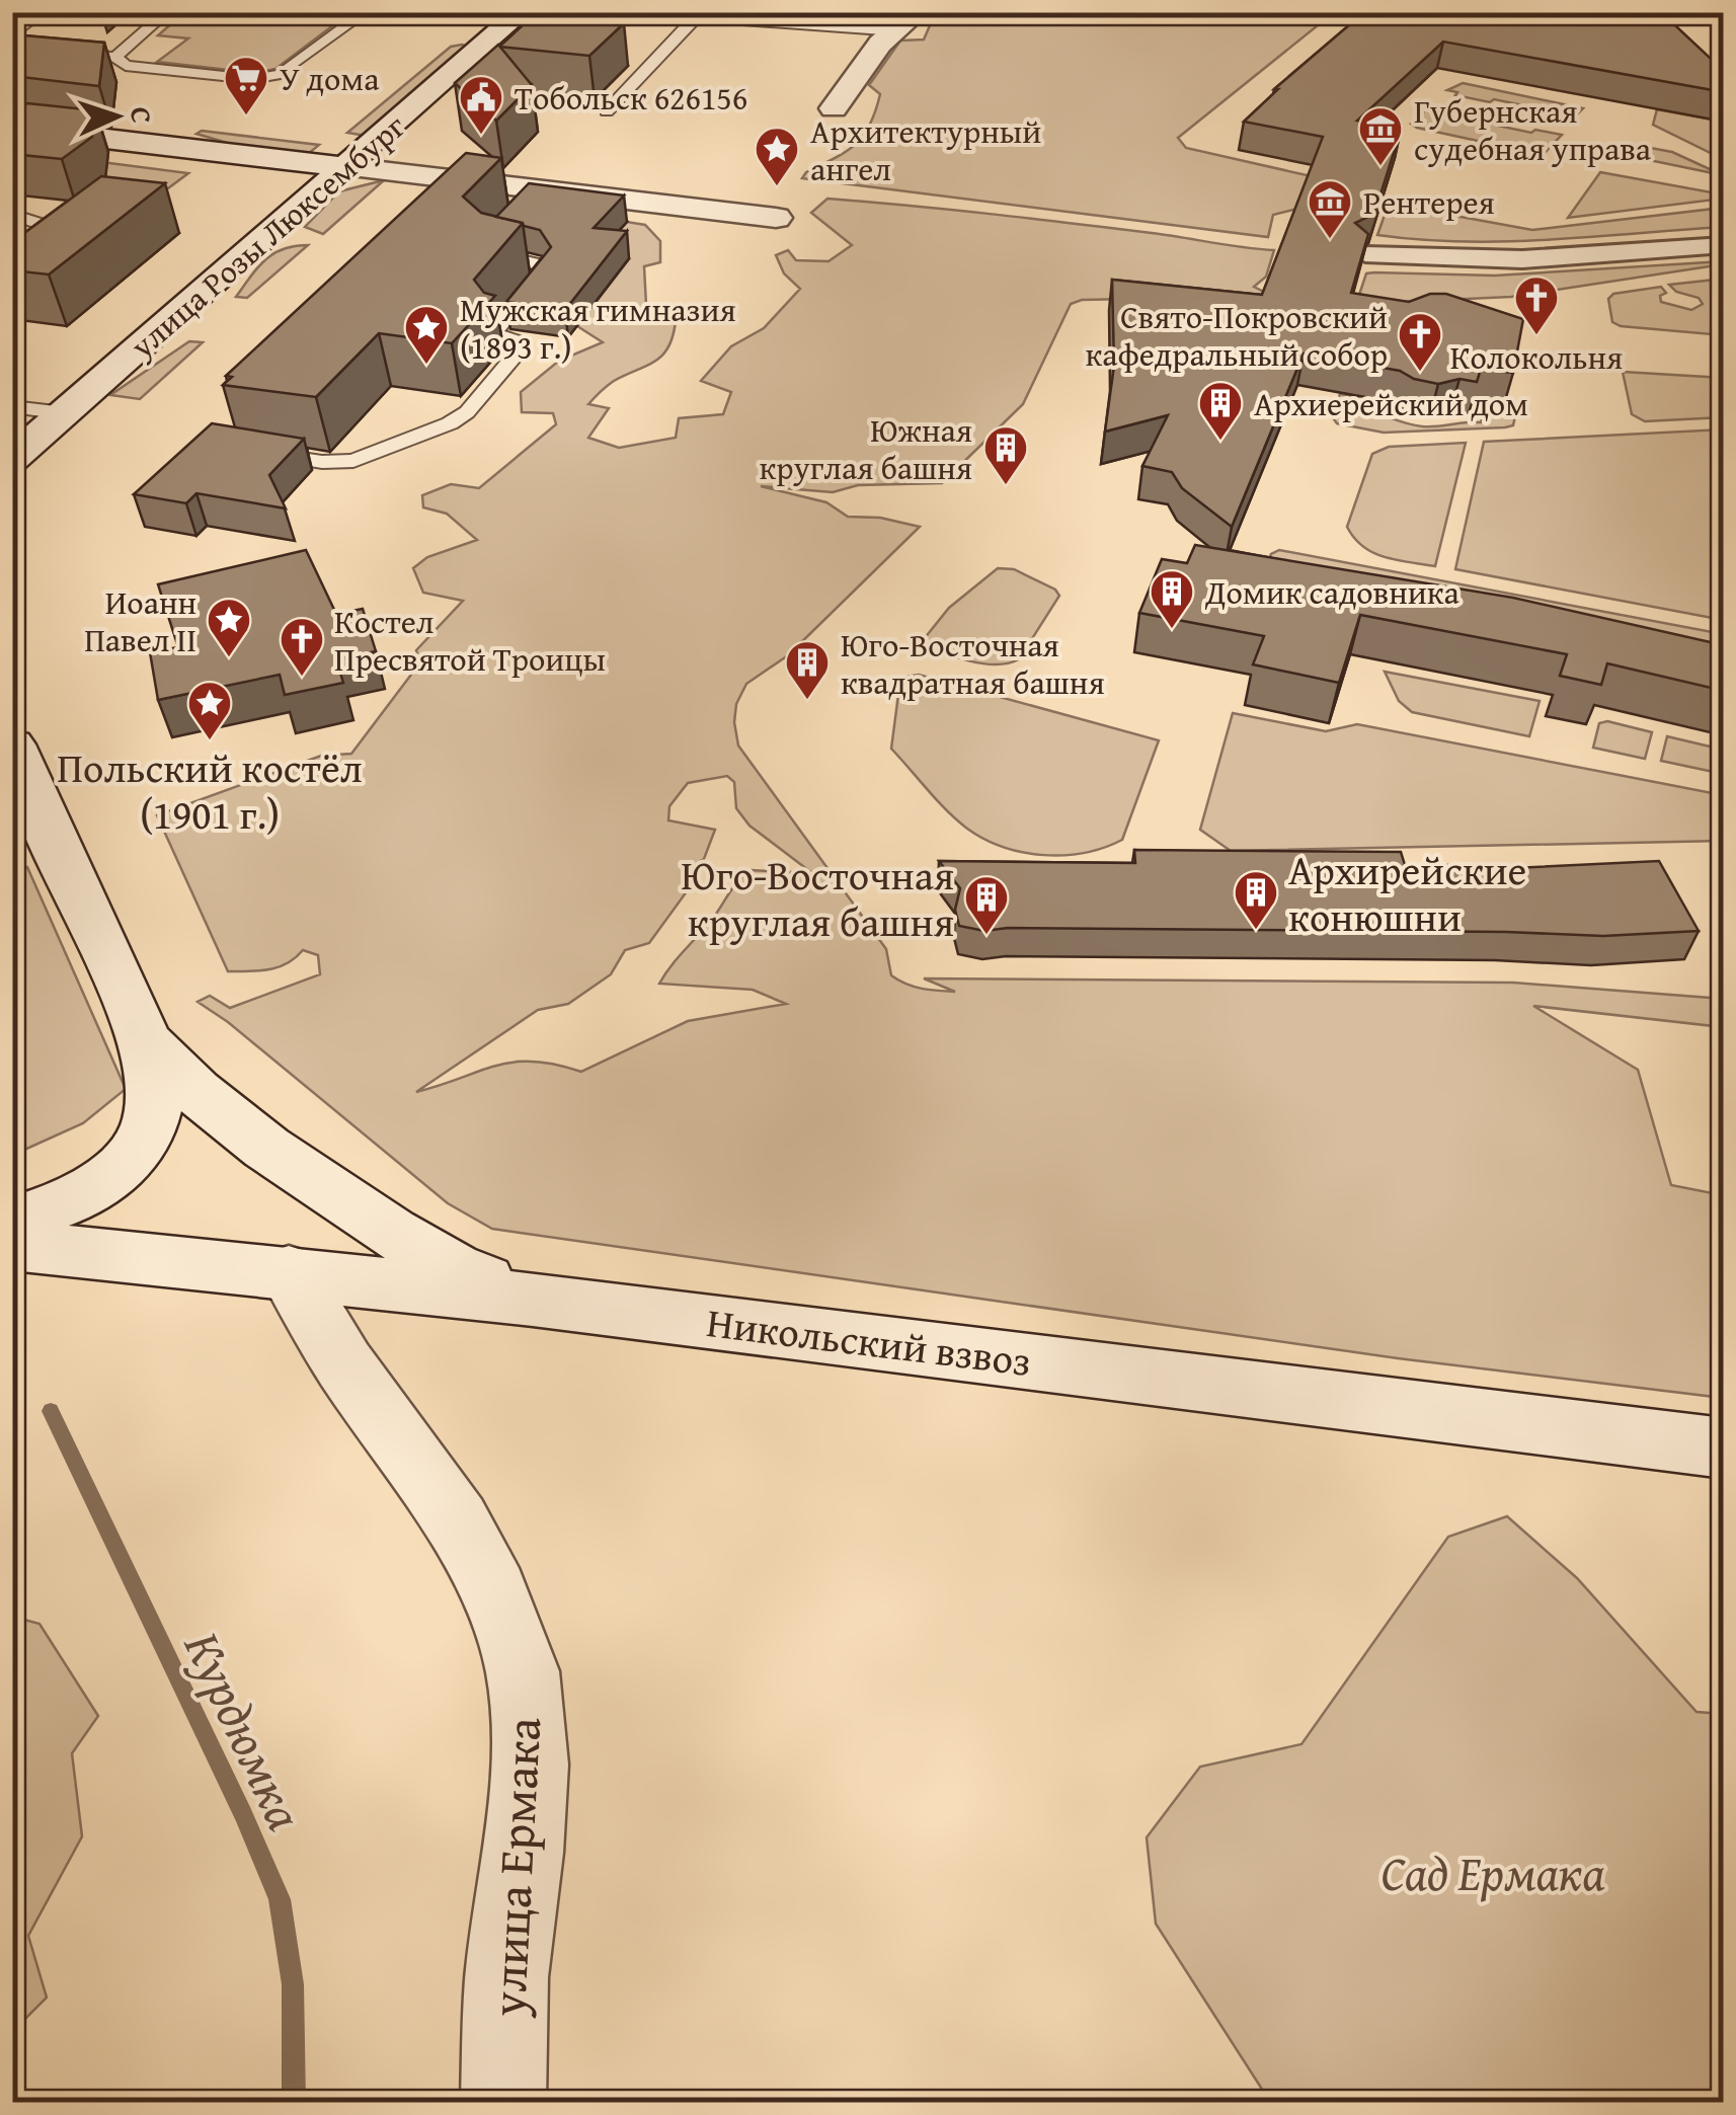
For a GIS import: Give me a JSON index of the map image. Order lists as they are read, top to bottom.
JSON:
{
  "streets": {
    "main road": ["улица Розы Люксембург", "Никольский взвоз", "улица Ермака"]
  },
  "crossings": [
    ["Никольский взвоз", "улица Ермака"]
  ],
  "water": ["Курдюмка"],
  "parks": ["Сад Ермака"],
  "places": {
    "supermarket": ["У дома"],
    "public building": ["Тобольск 626156"],
    "museum": ["Губернская судебная управа", "Рентерея"],
    "place": [
      "Архитектурный ангел",
      "Мужская гимназия (1893 г.)",
      "Иоанн Павел II",
      "Польский костёл (1901 г.)"
    ],
    "church": ["Колокольня", "Свято-Покровский кафедральный собор", "Костел Пресвятой Троицы"],
    "building": [
      "Архиерейский дом",
      "Южная круглая башня",
      "Домик садовника",
      "Юго-Восточная квадратная башня",
      "Архирейские конюшни",
      "Юго-Восточная круглая башня"
    ]
  },
  "north": "right"
}
